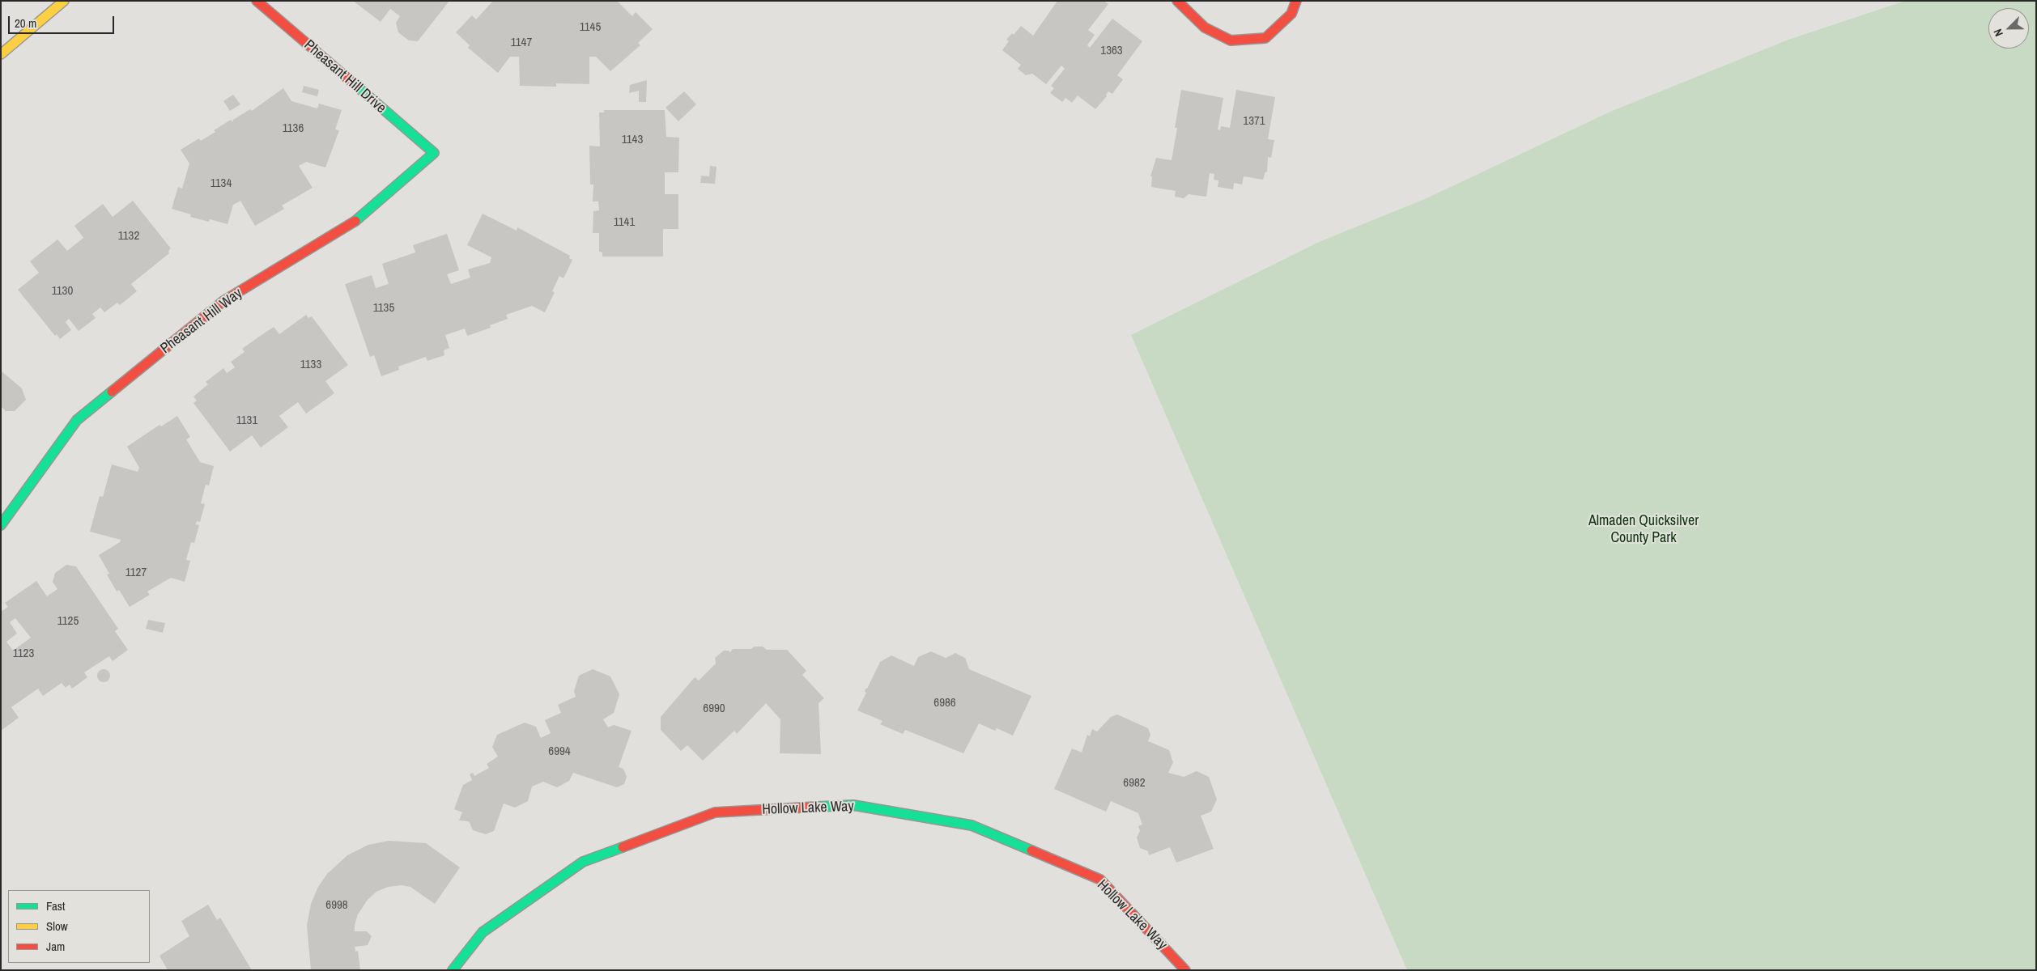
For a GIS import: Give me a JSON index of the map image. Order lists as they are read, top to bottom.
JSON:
{
  "streets": {
    "street": ["Pheasant Hill Drive", "Pheasant Hill Way", "Hollow Lake Way"]
  },
  "crossings": [
    ["Pheasant Hill Drive", "Pheasant Hill Way"]
  ],
  "parks": ["Almaden Quicksilver County Park"],
  "house_numbers": [
    "1145",
    "1147",
    "1363",
    "1371",
    "1136",
    "1143",
    "1134",
    "1141",
    "1132",
    "1130",
    "1135",
    "1133",
    "1131",
    "1127",
    "1125",
    "1123",
    "6986",
    "6990",
    "6994",
    "6982",
    "6998"
  ],
  "legend": ["Fast", "Slow", "Jam"],
  "scale_bar": "20 m",
  "north": "bottom left"
}
